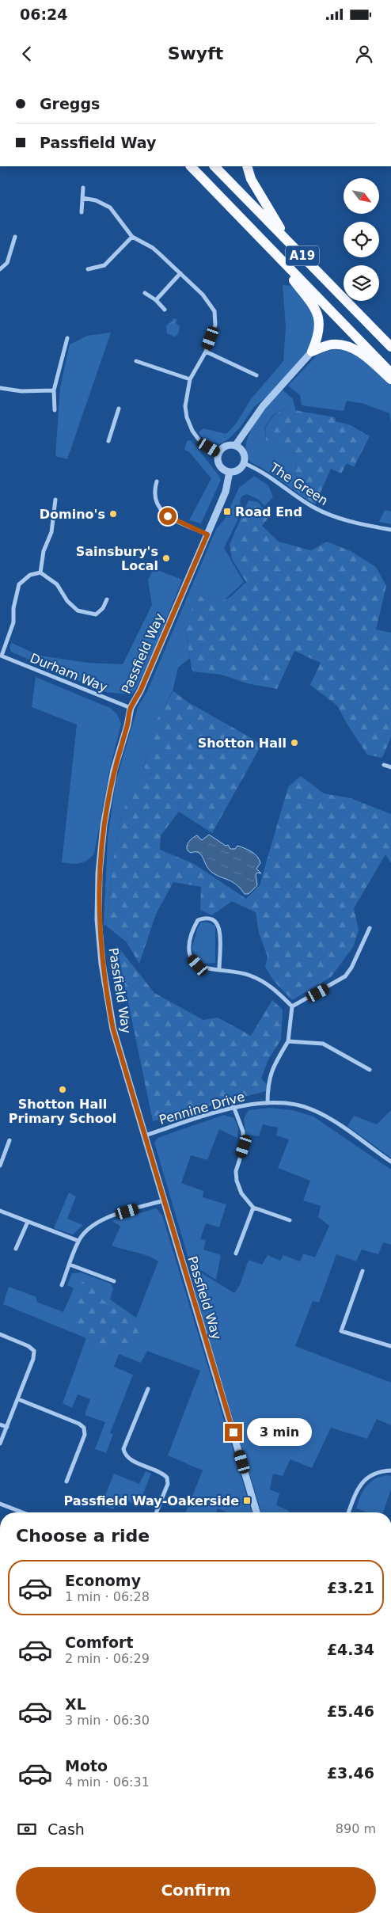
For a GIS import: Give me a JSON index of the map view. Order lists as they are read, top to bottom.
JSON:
{
  "streets": {
    "highway": ["A19"],
    "street": [
      "The Green",
      "Passfield Way",
      "Durham Way",
      "Pennine Drive"
    ]
  },
  "crossings": [
    ["The Green", "Passfield Way"],
    ["Passfield Way", "Durham Way"],
    ["Passfield Way", "Pennine Drive"]
  ],
  "places": {
    "transit": ["Road End", "Passfield Way-Oakerside"],
    "other": [
      "Domino's",
      "Sainsbury's Local",
      "Shotton Hall",
      "Shotton Hall Primary School"
    ]
  },
  "north": "bottom right",
  "page": {
    "status": "06:24",
    "header": "Swyft",
    "banner": ["Greggs", "Passfield Way"],
    "bubble": "3 min",
    "heading": "Choose a ride",
    "list": [
      {
        "name": "Economy",
        "note": "1 min · 06:28",
        "value": "£3.21"
      },
      {
        "name": "Comfort",
        "note": "2 min · 06:29",
        "value": "£4.34"
      },
      {
        "name": "XL",
        "note": "3 min · 06:30",
        "value": "£5.46"
      },
      {
        "name": "Moto",
        "note": "4 min · 06:31",
        "value": "£3.46"
      }
    ],
    "pay": ["Cash", "890 m"],
    "buttons": "Confirm"
  }
}
